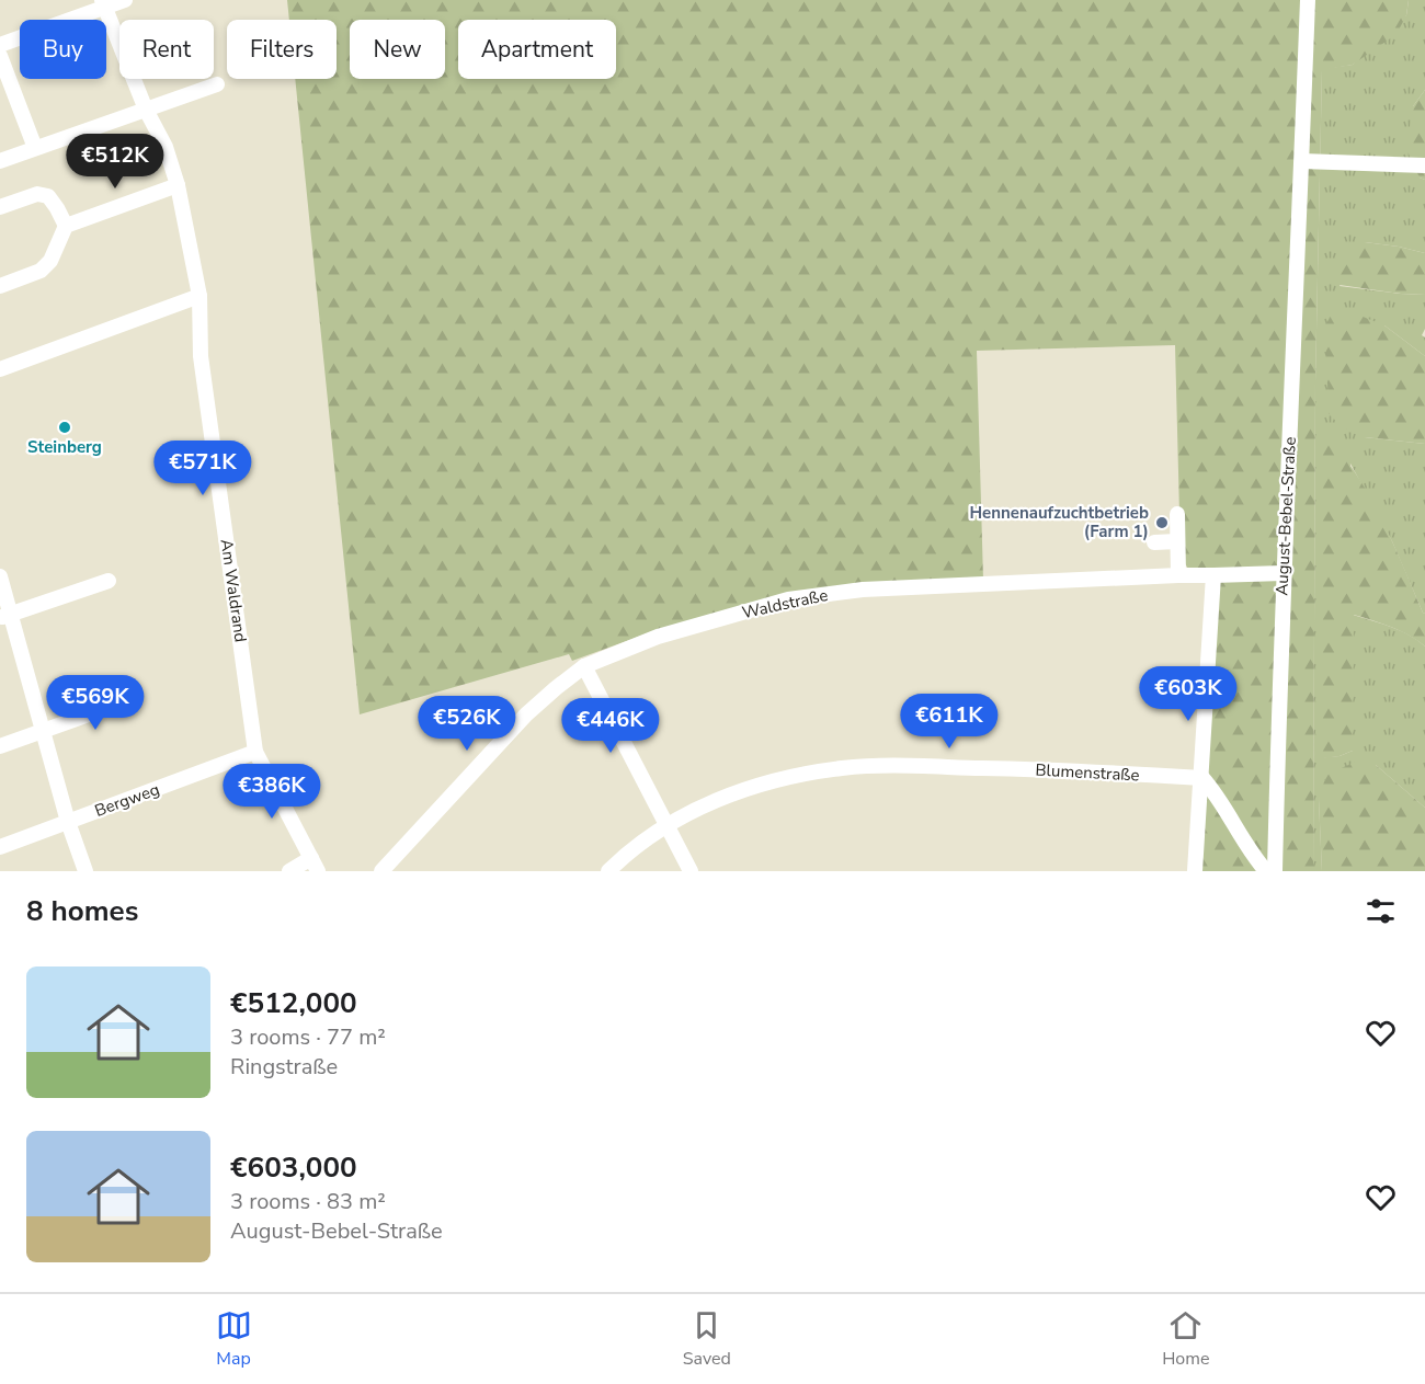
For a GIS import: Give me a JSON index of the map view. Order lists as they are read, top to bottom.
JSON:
{
  "streets": {
    "street": [
      "August-Bebel-Straße",
      "Am Waldrand",
      "Waldstraße",
      "Blumenstraße",
      "Bergweg"
    ]
  },
  "crossings": [
    ["August-Bebel-Straße", "Waldstraße"],
    ["Am Waldrand", "Bergweg"]
  ],
  "places": ["Steinberg", "Hennenaufzuchtbetrieb (Farm 1)"],
  "page": {
    "chip": [
      "Buy",
      "Rent",
      "Filters",
      "New",
      "Apartment"
    ],
    "price": [
      "€512K",
      "€571K",
      "€603K",
      "€569K",
      "€611K",
      "€526K",
      "€446K",
      "€386K"
    ],
    "heading": "8 homes",
    "list": [
      {
        "name": "€512,000",
        "note": "3 rooms · 77 m² · Ringstraße"
      },
      {
        "name": "€603,000",
        "note": "3 rooms · 83 m² · August-Bebel-Straße"
      }
    ],
    "tabs": ["Map", "Saved", "Home"]
  }
}
